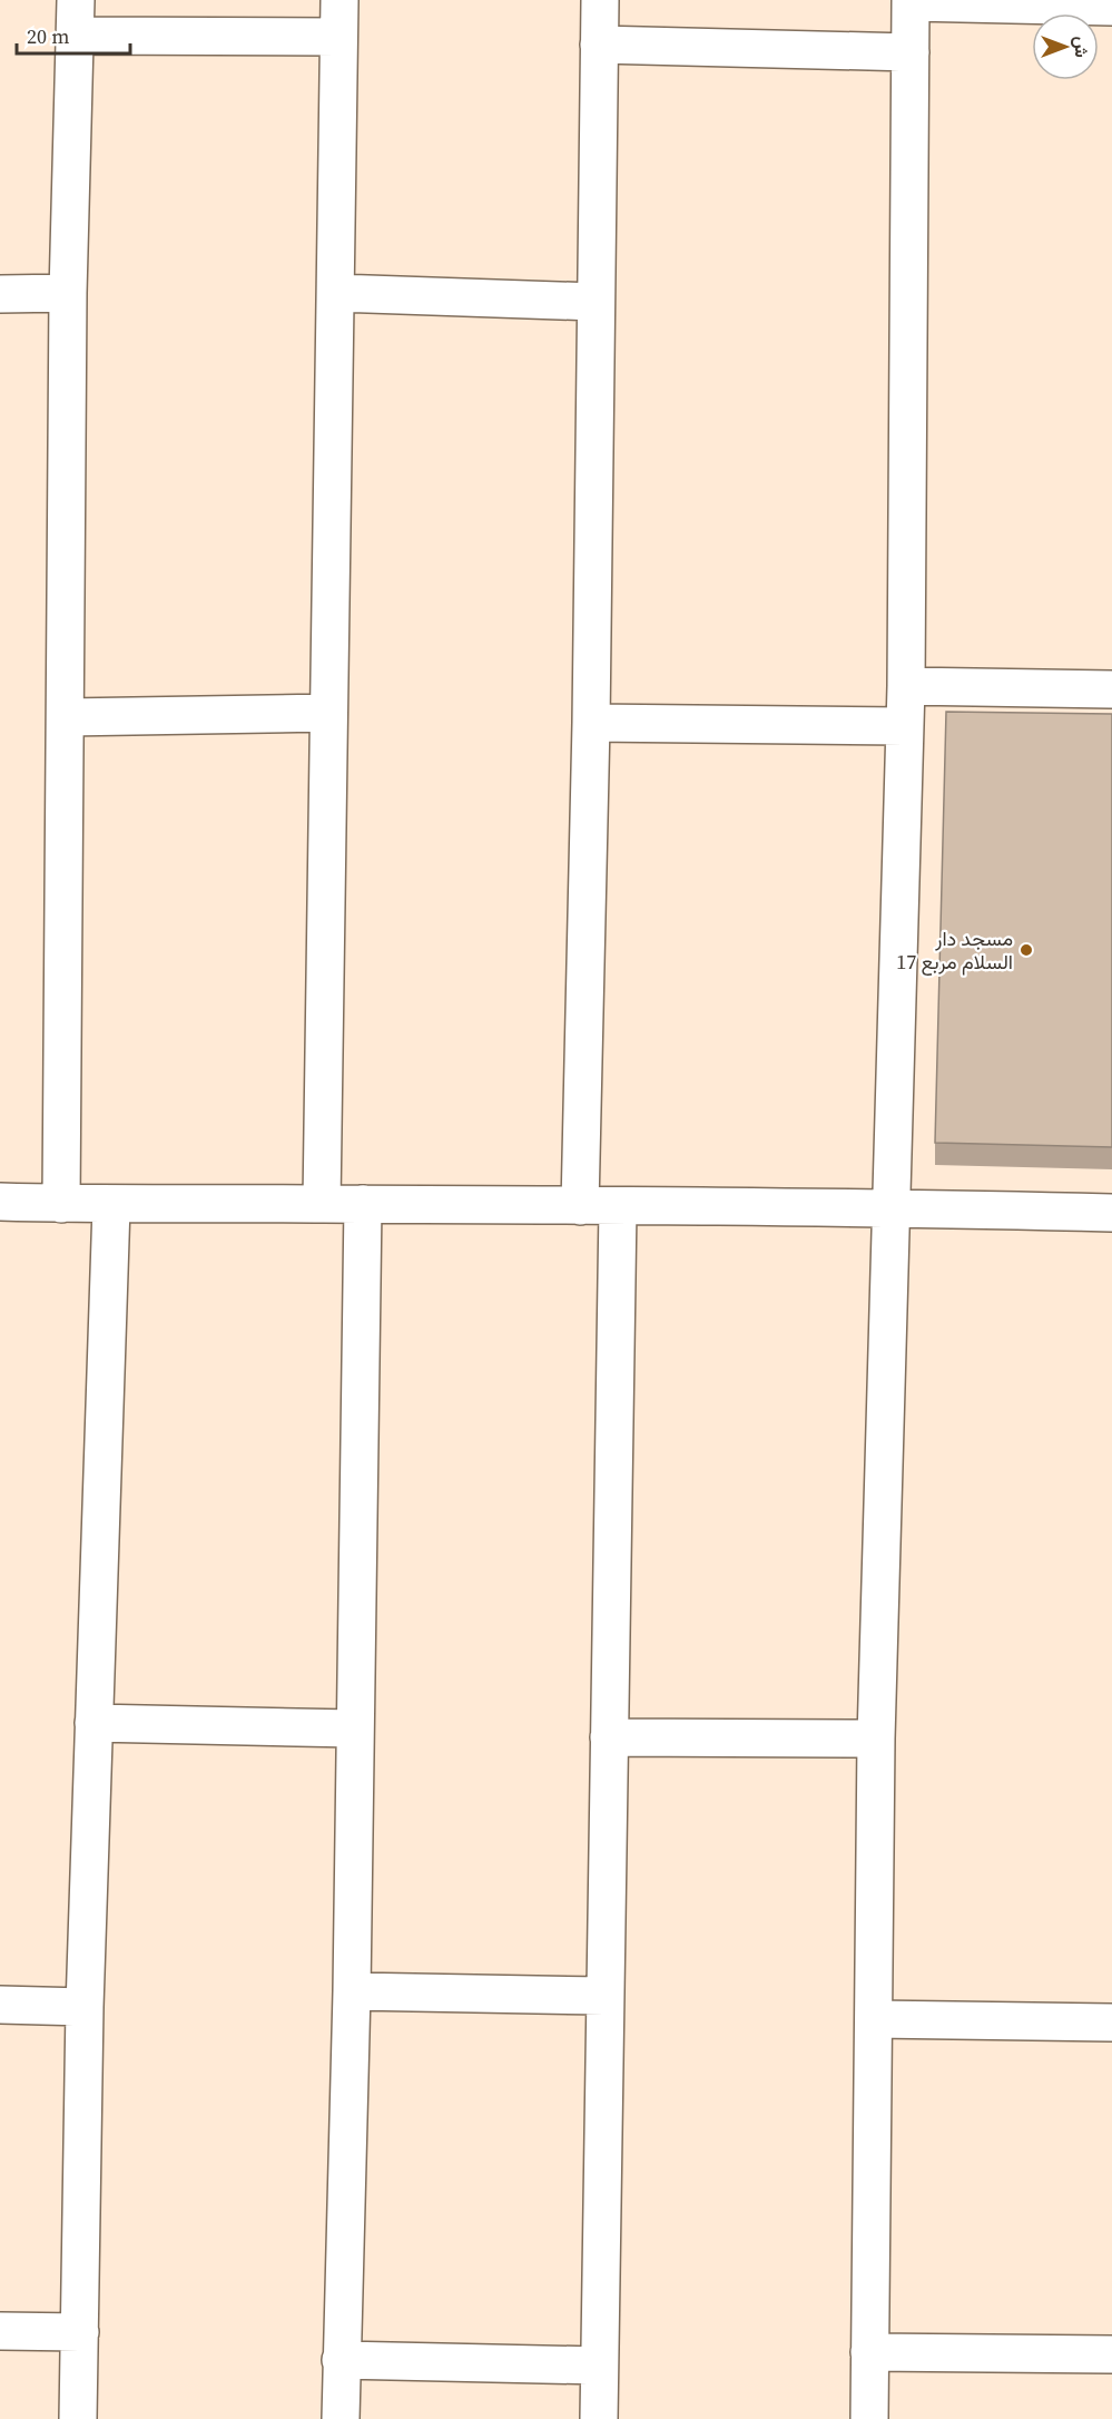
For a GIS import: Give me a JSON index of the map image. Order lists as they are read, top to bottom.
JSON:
{
  "places": ["مسجد دار السلام مربع 17"],
  "scale_bar": "20 m",
  "north": "right"
}
